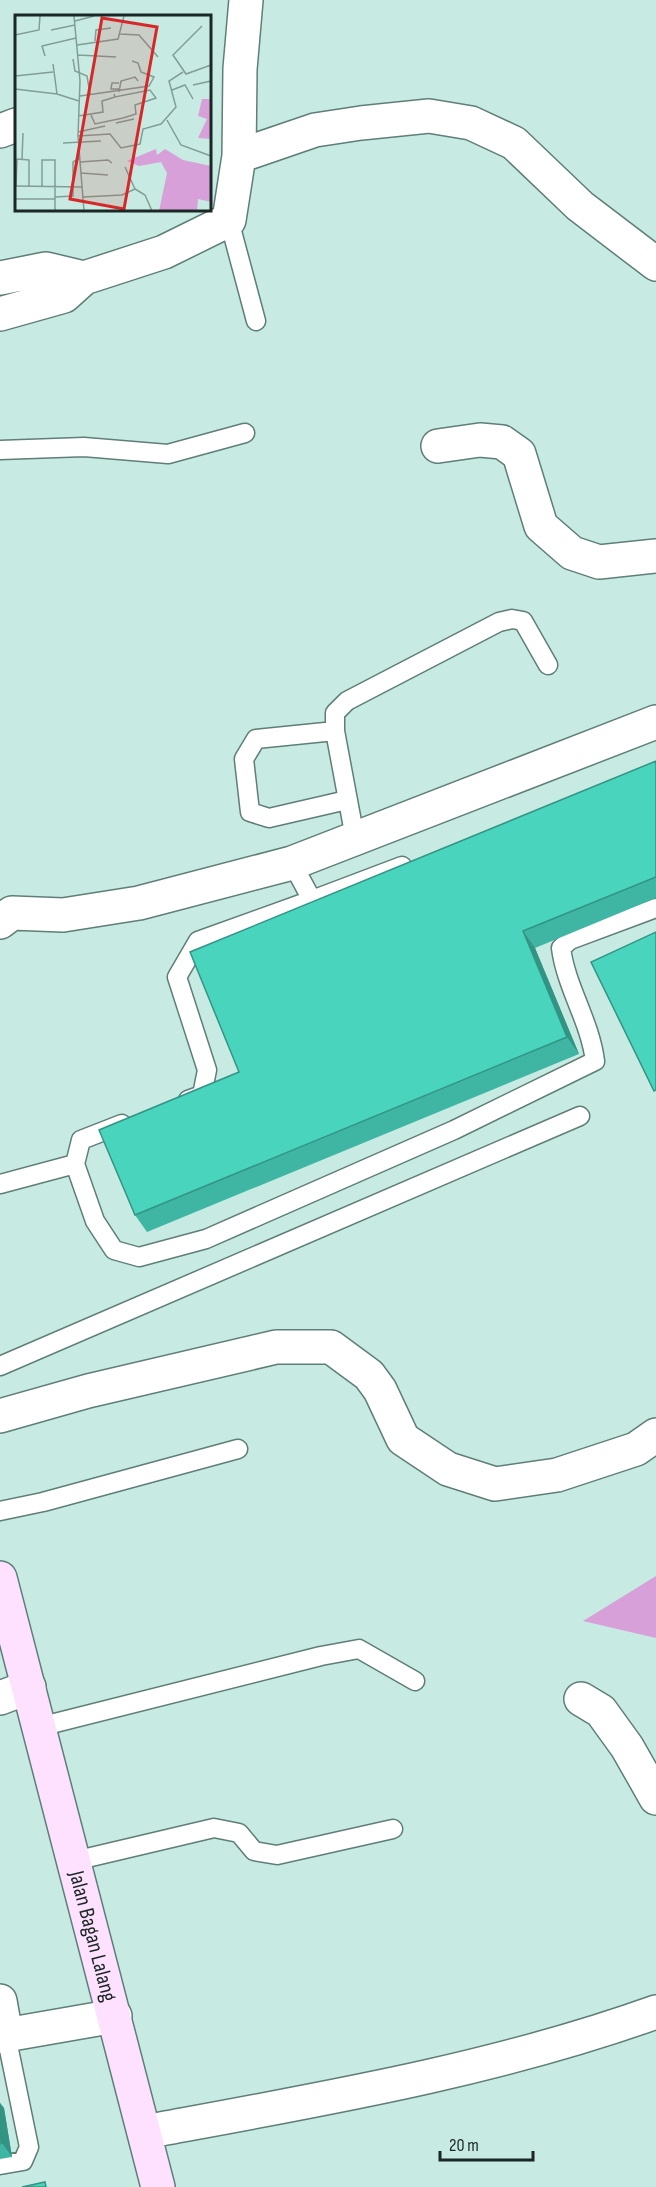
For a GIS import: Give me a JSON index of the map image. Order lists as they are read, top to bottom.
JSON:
{
  "streets": {
    "main road": ["Jalan Bagan Lalang"]
  },
  "scale_bar": "20 m"
}
